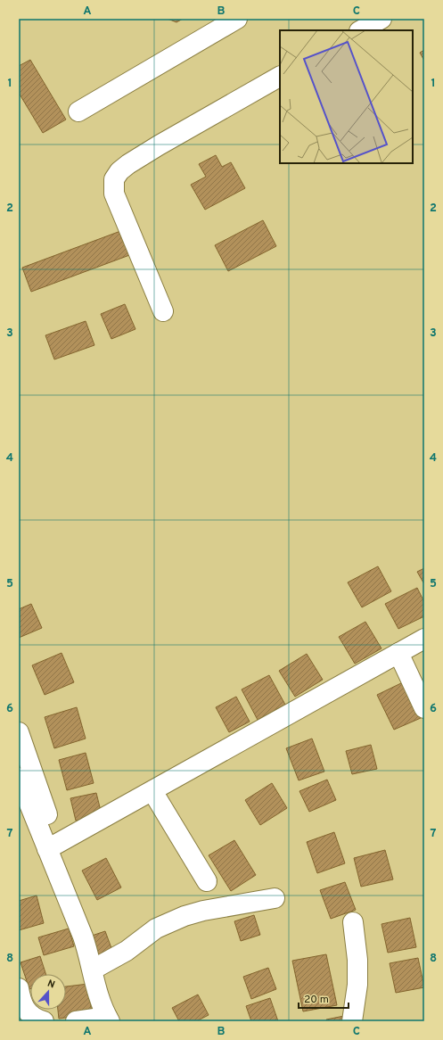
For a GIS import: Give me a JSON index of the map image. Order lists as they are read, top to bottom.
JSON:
{
  "scale_bar": "20 m",
  "north": "top",
  "grid": {
    "columns": ["A", "B", "C"],
    "rows": [
      "1",
      "2",
      "3",
      "4",
      "5",
      "6",
      "7",
      "8"
    ]
  }
}
